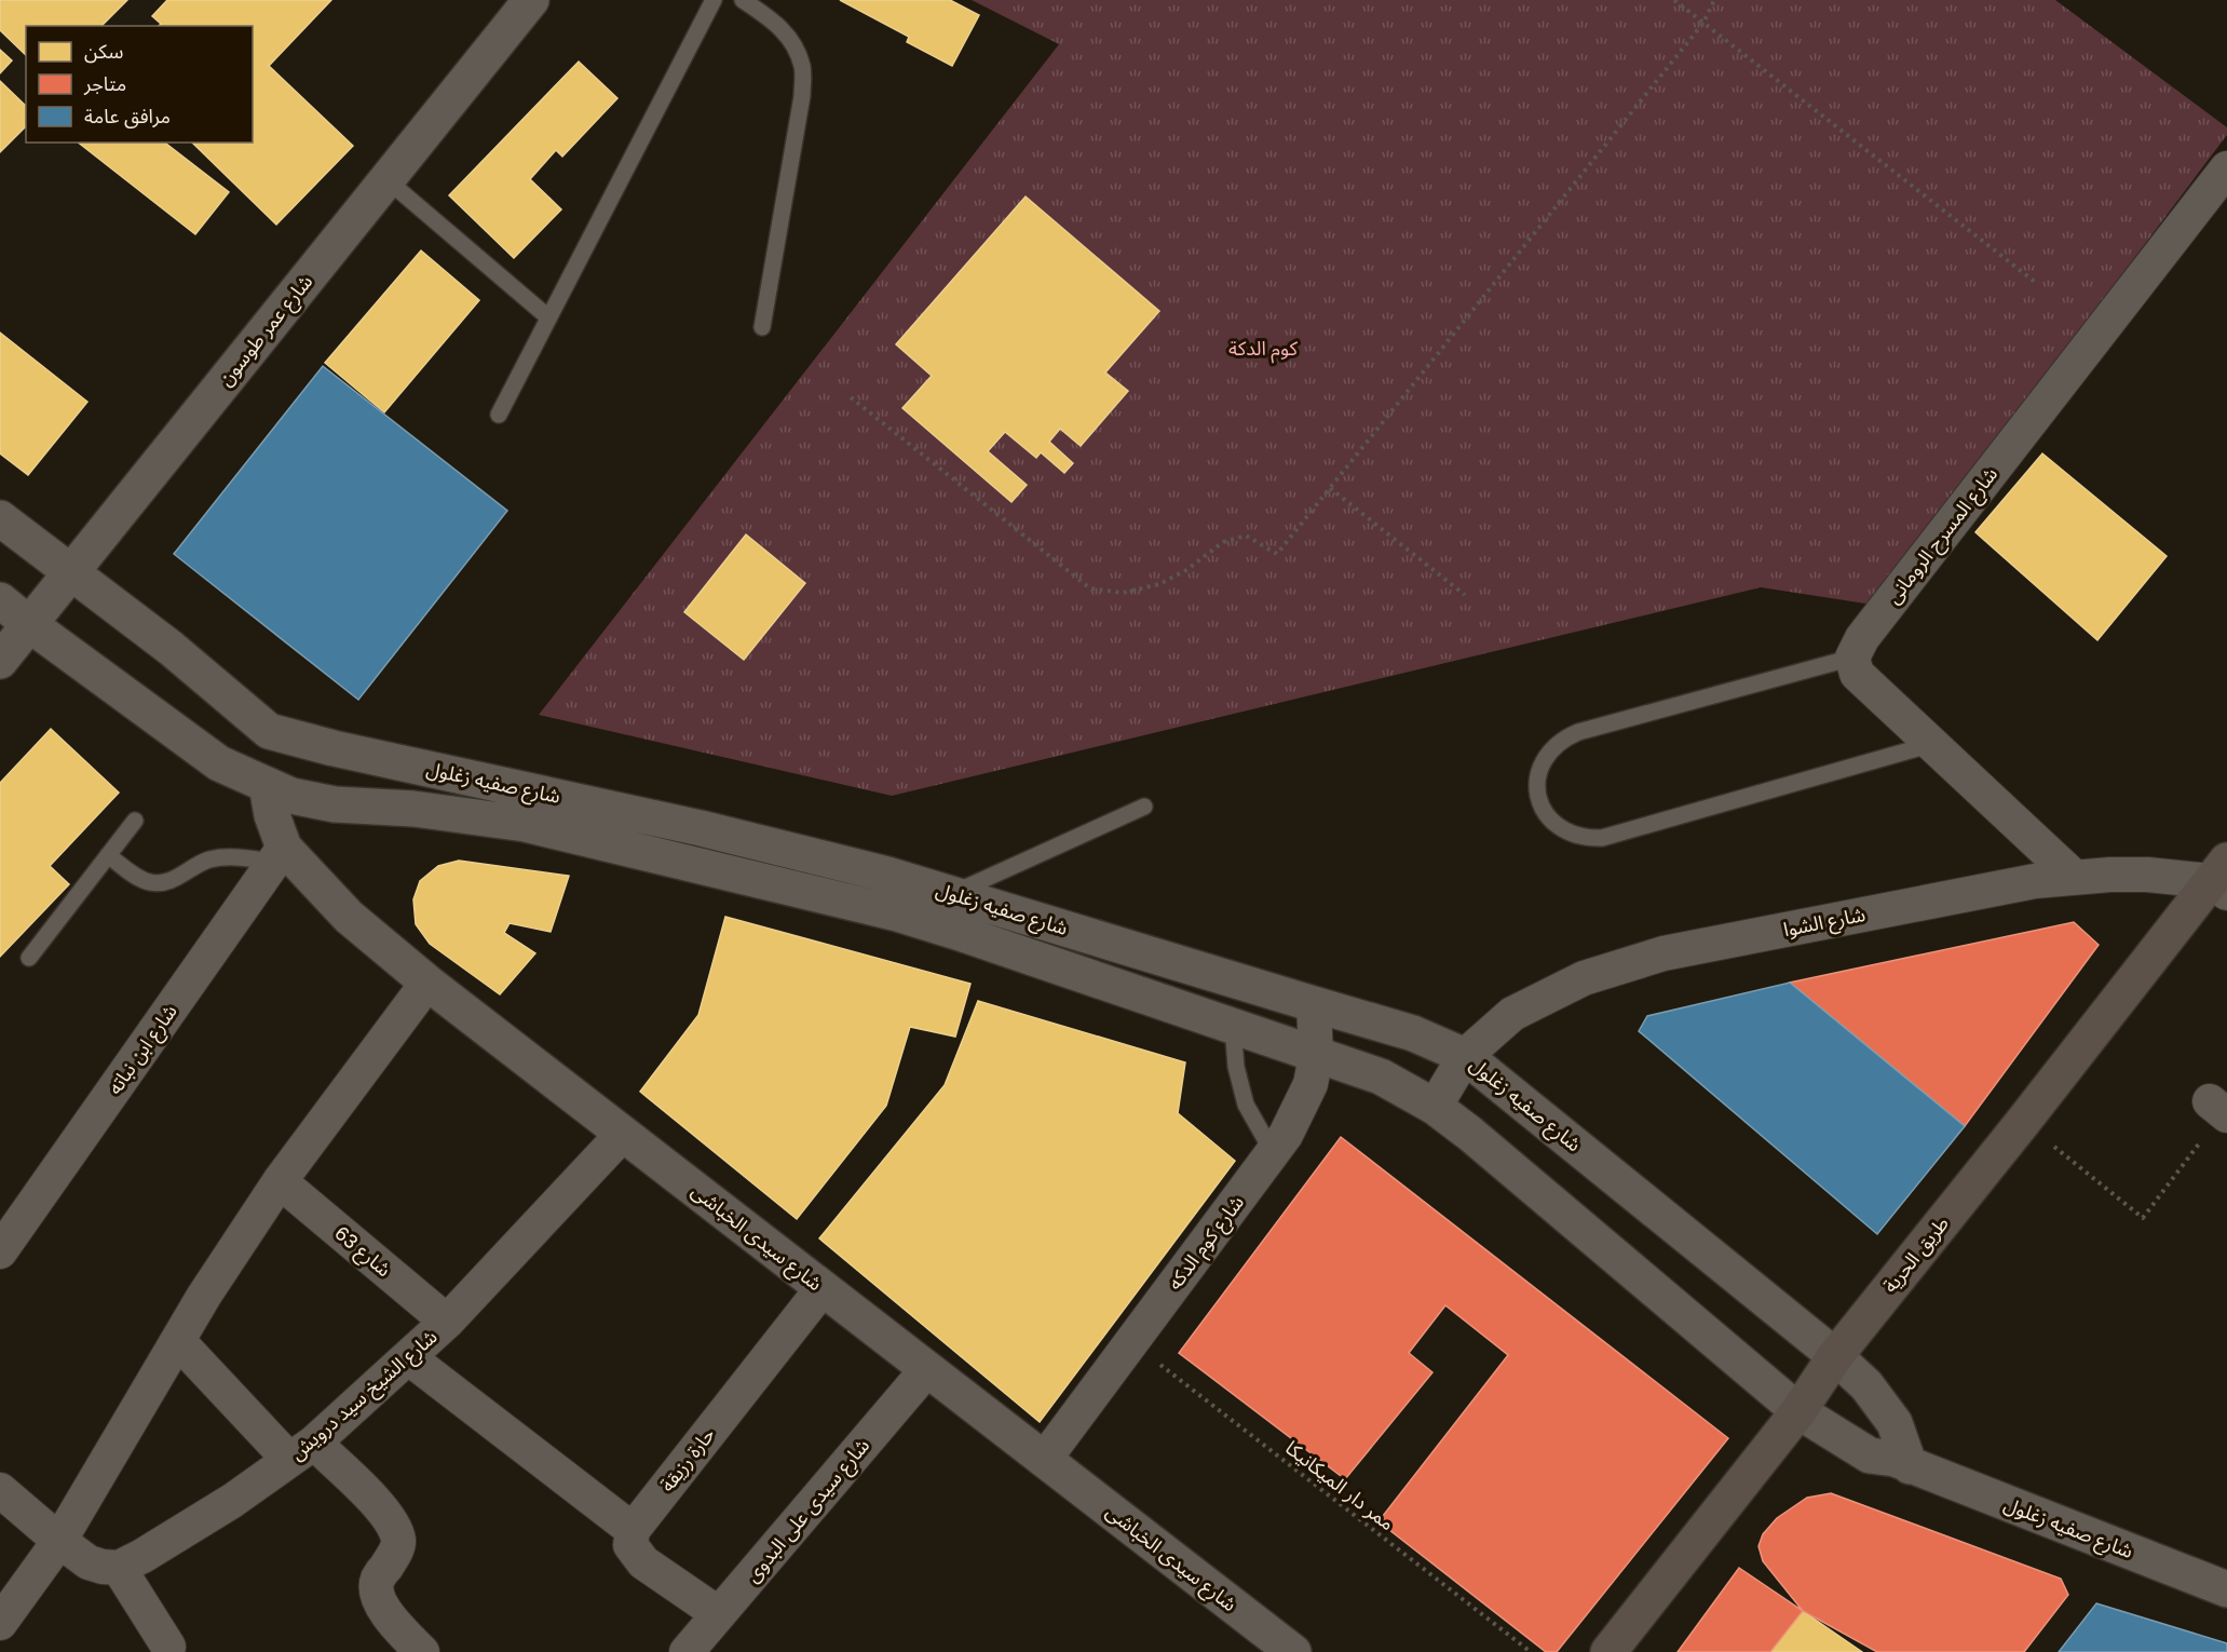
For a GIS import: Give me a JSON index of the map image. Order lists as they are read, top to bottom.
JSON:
{
  "streets": {
    "main road": [
      "شارع عمر طوسون",
      "شارع صفيه زغلول",
      "شارع سيدى الخباشى",
      "طريق الحرية"
    ],
    "street": [
      "شارع المسرح الرومانى",
      "شارع الشوا",
      "شارع ابن نباته",
      "شارع كوم الدكه",
      "شارع 63",
      "شارع الشيخ سيد درويش",
      "حارة رزيقة",
      "شارع سيدى على البدوى"
    ],
    "path": ["ممر دار الميكانيكا"]
  },
  "crossings": [
    ["شارع عمر طوسون", "شارع صفيه زغلول"],
    ["شارع صفيه زغلول", "شارع الشوا"],
    ["شارع صفيه زغلول", "شارع سيدى الخباشى"],
    ["شارع صفيه زغلول", "شارع كوم الدكه"],
    ["شارع صفيه زغلول", "طريق الحرية"],
    ["شارع الشوا", "طريق الحرية"],
    ["شارع ابن نباته", "شارع سيدى الخباشى"],
    ["شارع سيدى الخباشى", "شارع كوم الدكه"],
    ["شارع سيدى الخباشى", "شارع الشيخ سيد درويش"],
    ["شارع سيدى الخباشى", "حارة رزيقة"],
    ["شارع سيدى الخباشى", "شارع سيدى على البدوى"],
    ["شارع كوم الدكه", "ممر دار الميكانيكا"],
    ["شارع 63", "شارع الشيخ سيد درويش"]
  ],
  "parks": ["كوم الدكة"],
  "legend": ["سكن", "متاجر", "مرافق عامة"]
}
